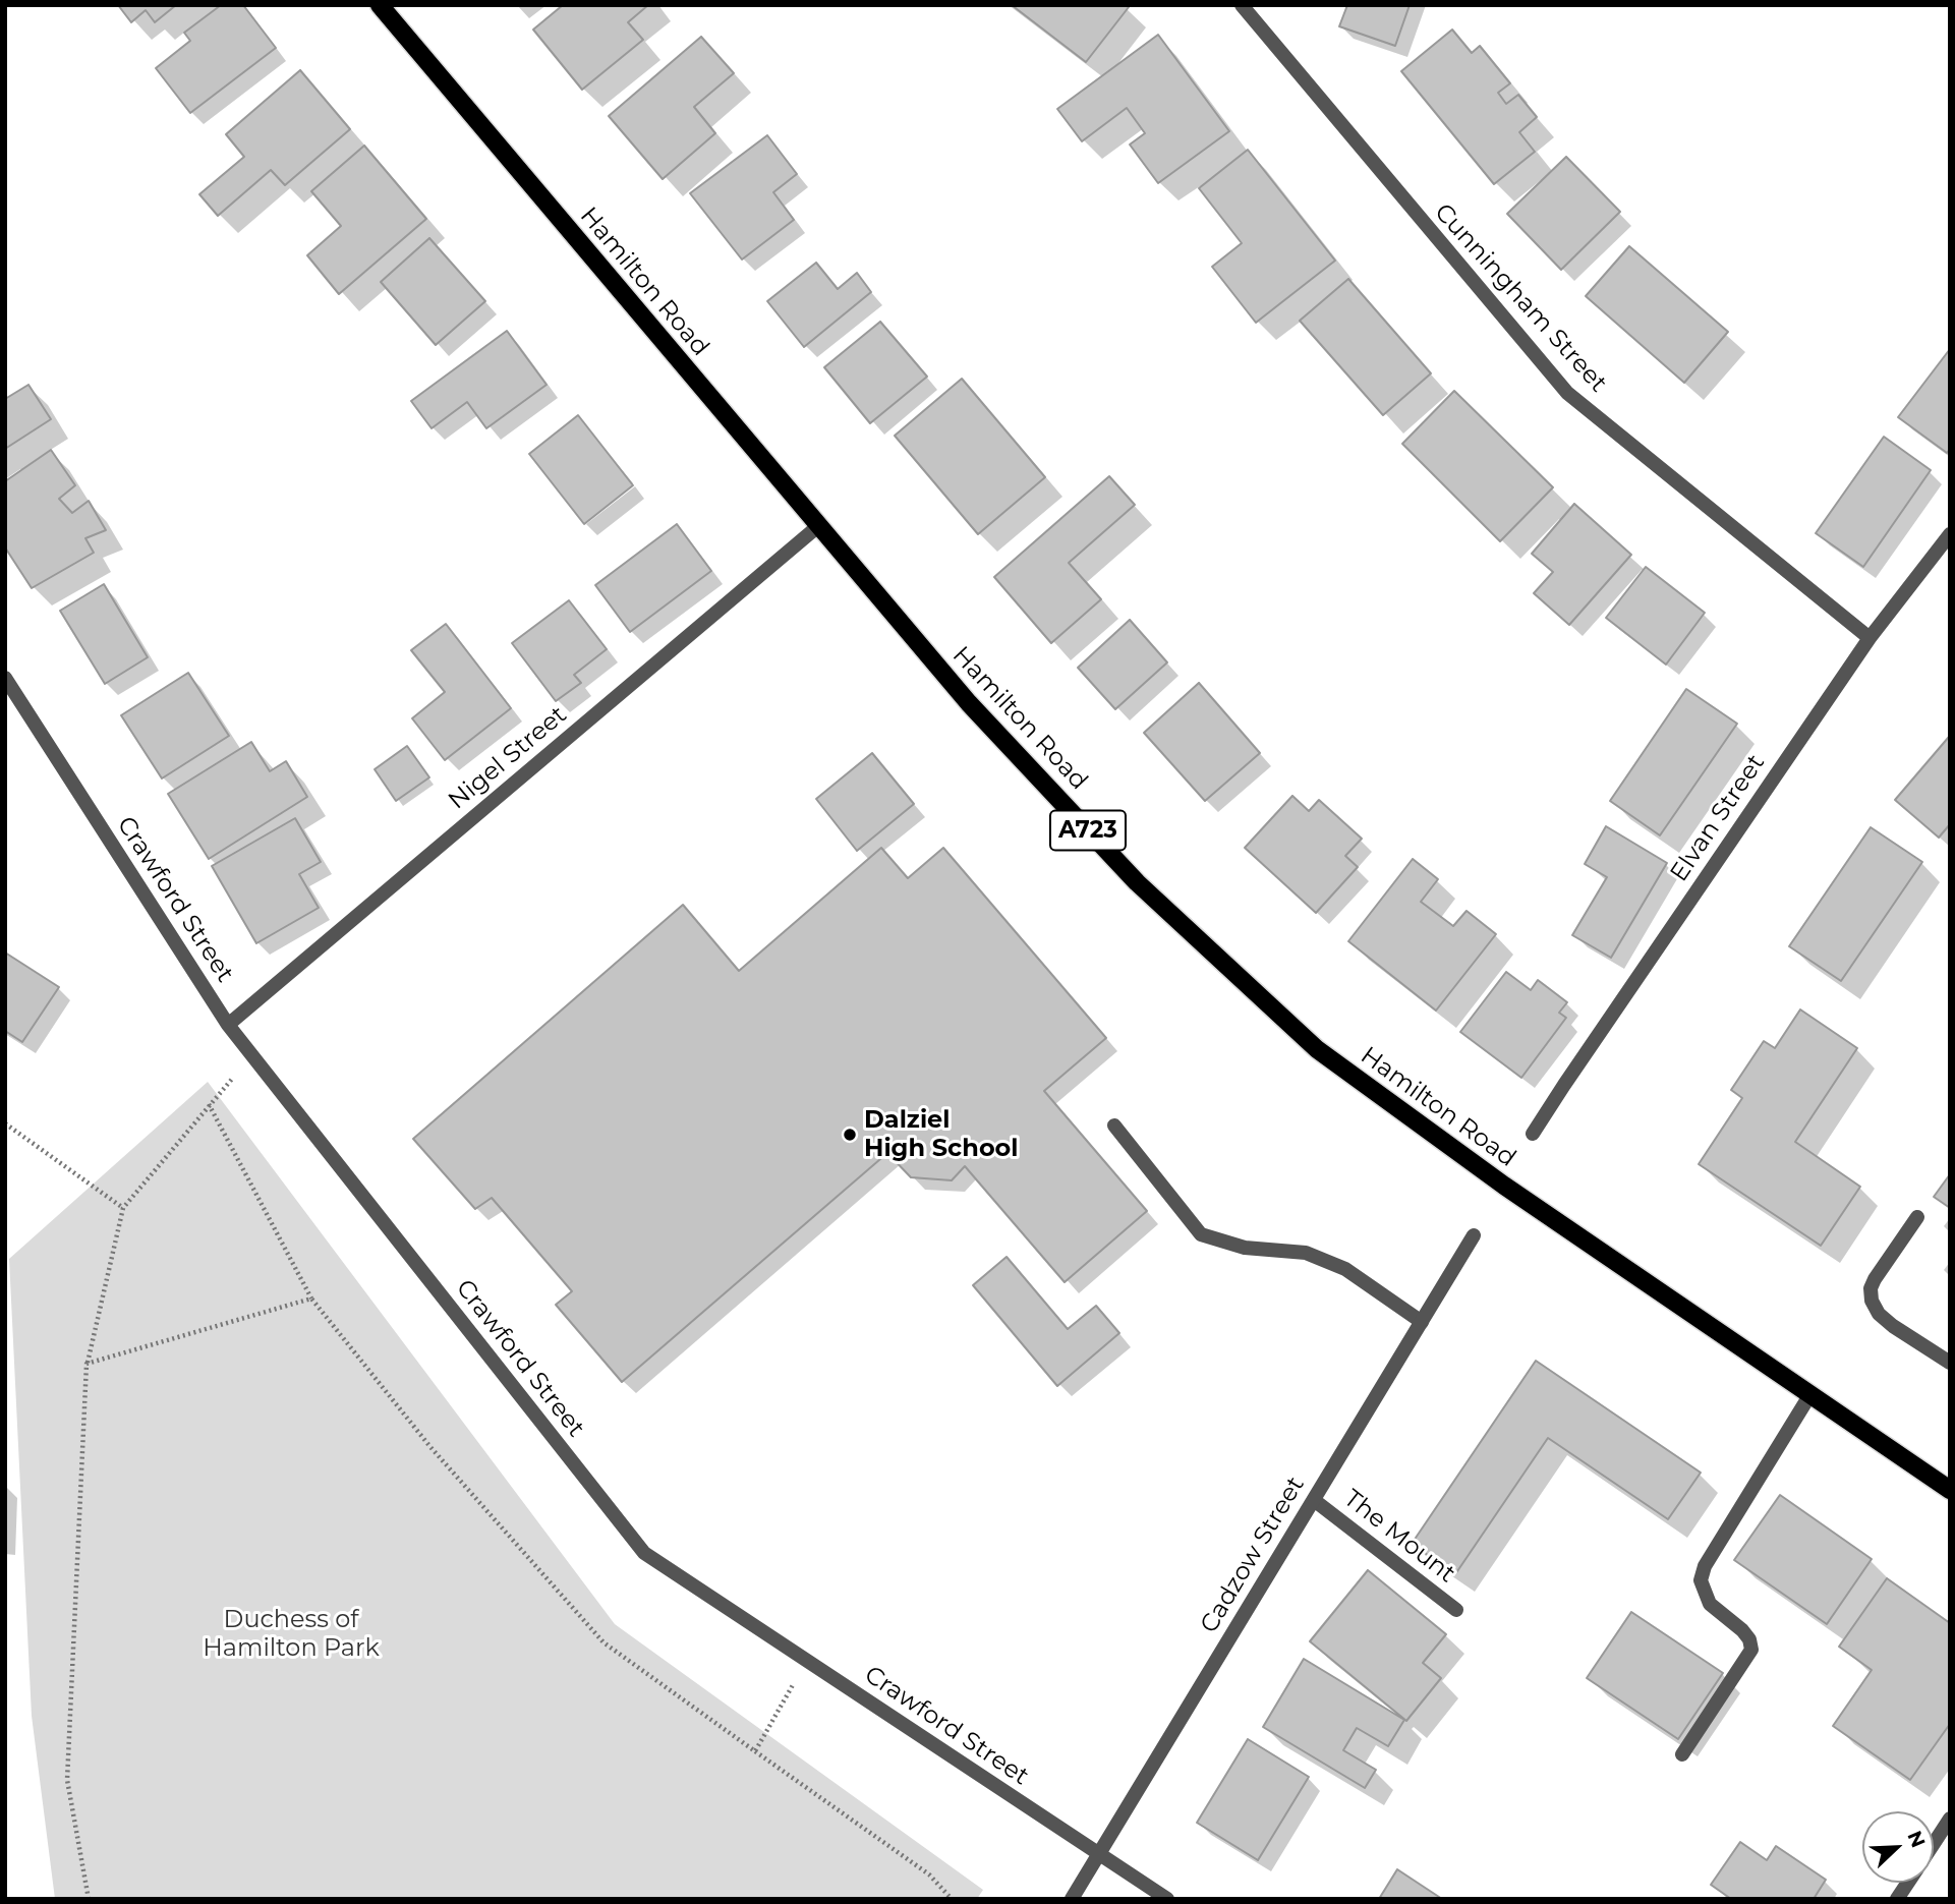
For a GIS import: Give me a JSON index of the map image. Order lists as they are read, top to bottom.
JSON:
{
  "streets": {
    "main road": ["Hamilton Road", "A723"],
    "street": [
      "Cunningham Street",
      "Nigel Street",
      "Elvan Street",
      "Crawford Street",
      "The Mount",
      "Cadzow Street"
    ]
  },
  "crossings": [
    ["Hamilton Road", "Nigel Street"],
    ["Cunningham Street", "Elvan Street"],
    ["Nigel Street", "Crawford Street"],
    ["Crawford Street", "Cadzow Street"],
    ["The Mount", "Cadzow Street"]
  ],
  "parks": ["Duchess of Hamilton Park"],
  "places": ["Dalziel High School"],
  "north": "top right"
}
